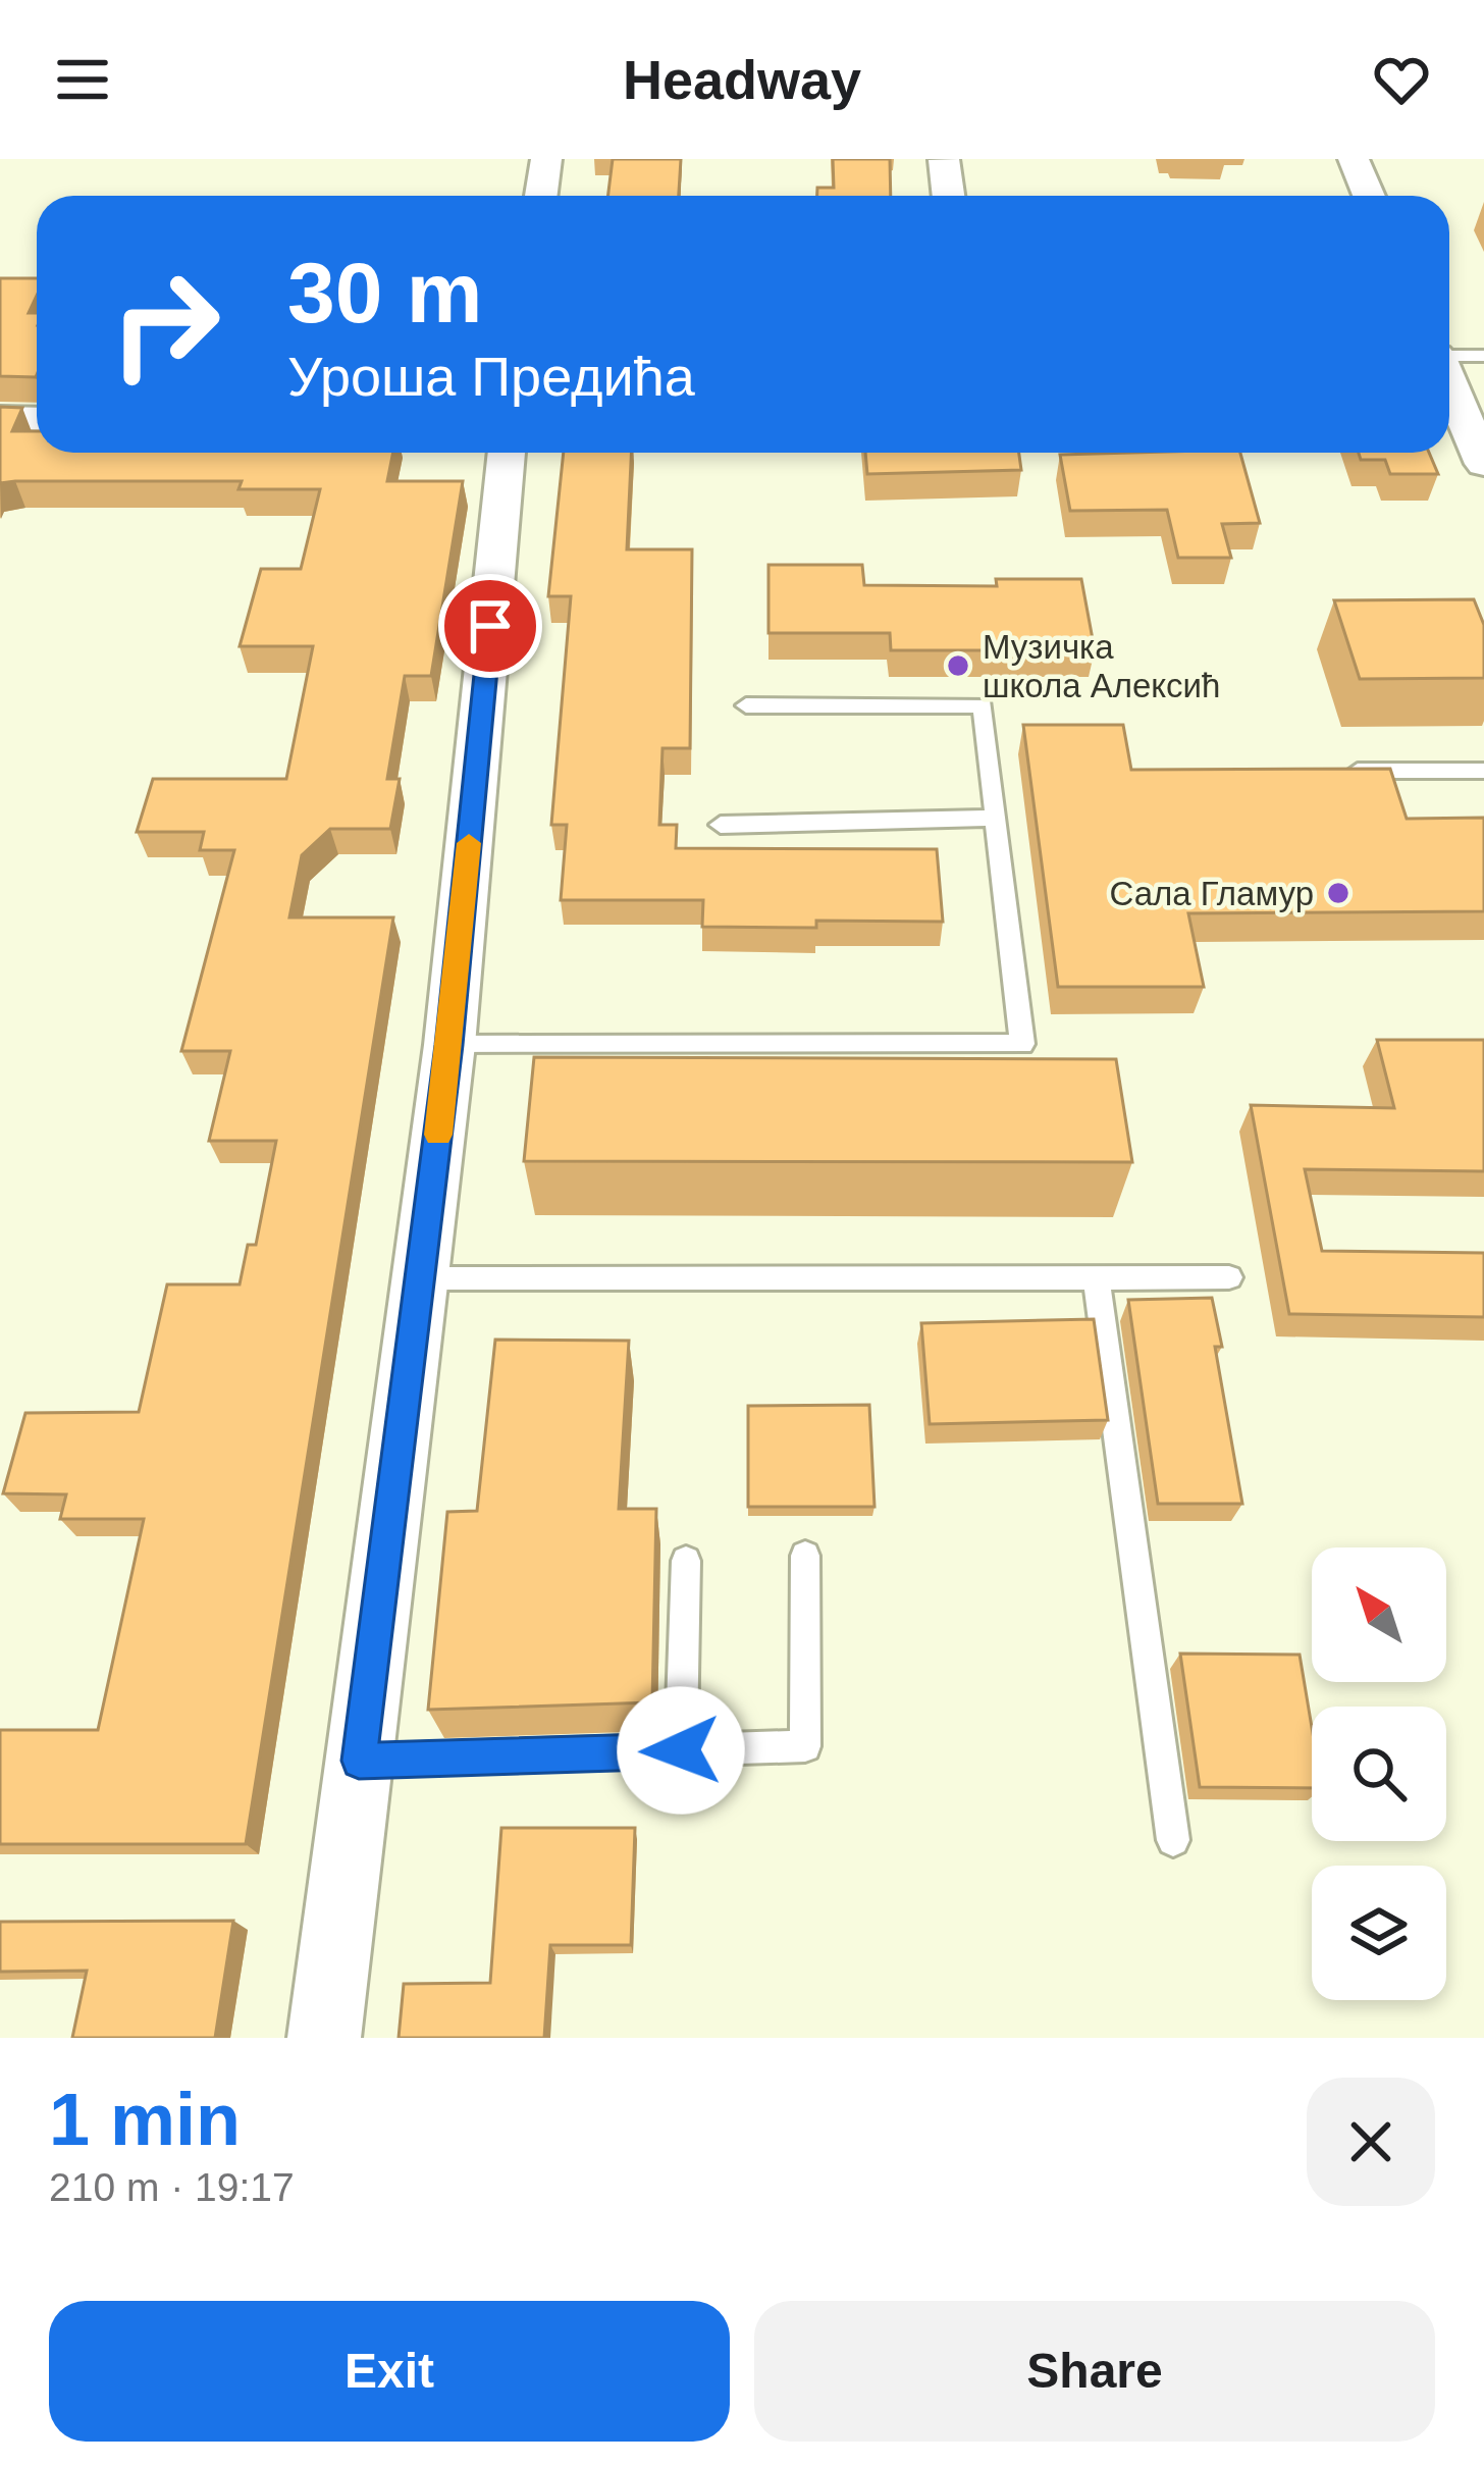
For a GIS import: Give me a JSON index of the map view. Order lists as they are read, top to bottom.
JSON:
{
  "places": ["Музичка школа Алексић", "Сала Гламур"],
  "north": "top left",
  "page": {
    "header": "Headway",
    "turn": ["30 m", "Уроша Предића"],
    "heading": ["1 min", "210 m · 19:17"],
    "buttons": ["Exit", "Share"]
  }
}
